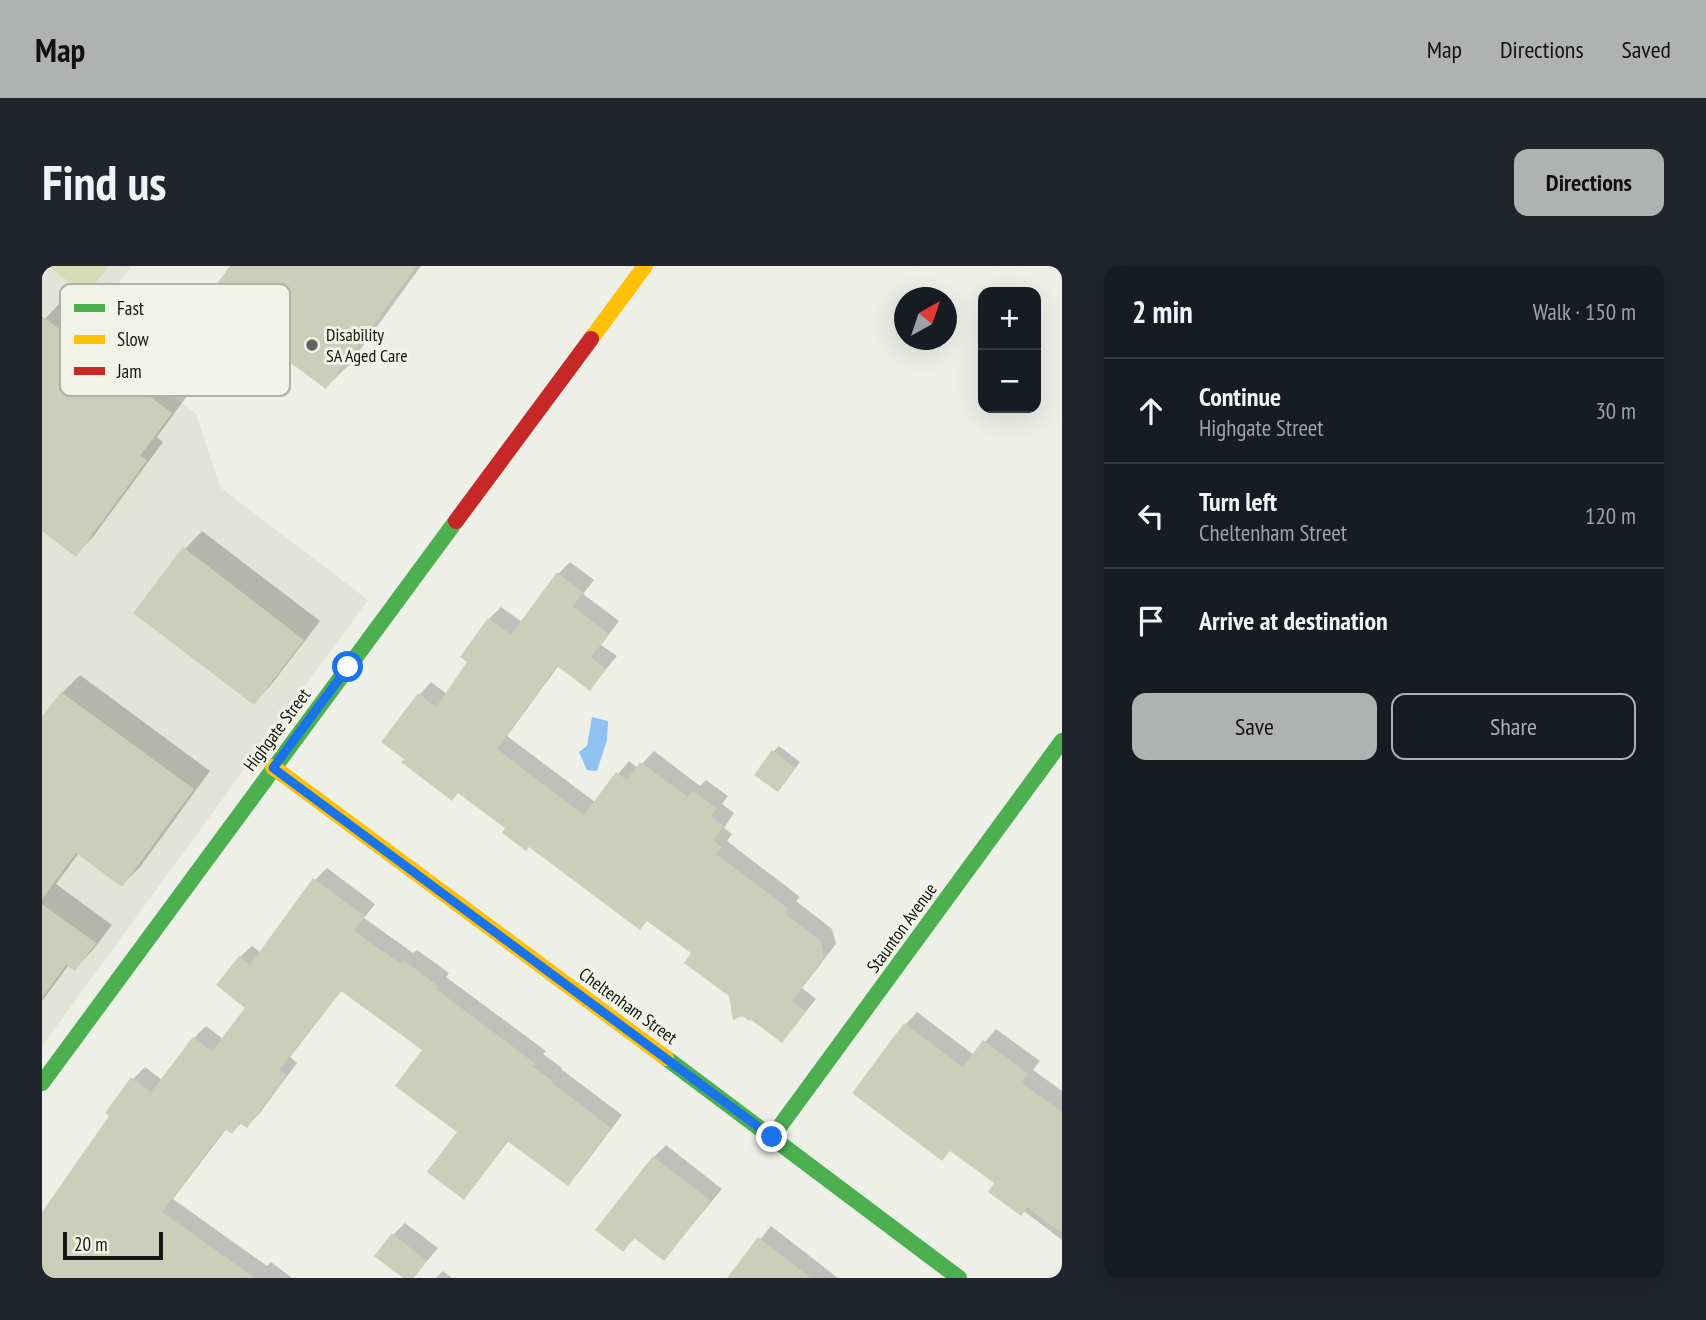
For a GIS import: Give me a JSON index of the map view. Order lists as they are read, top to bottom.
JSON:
{
  "streets": {
    "street": ["Highgate Street", "Staunton Avenue", "Cheltenham Street"]
  },
  "crossings": [
    ["Highgate Street", "Cheltenham Street"],
    ["Staunton Avenue", "Cheltenham Street"]
  ],
  "places": ["Disability SA Aged Care"],
  "legend": ["Fast", "Slow", "Jam"],
  "scale_bar": "20 m",
  "north": "top right",
  "page": {
    "header": "Map",
    "nav": ["Map", "Directions", "Saved"],
    "buttons": [
      "Directions",
      ["Save", "Share"]
    ],
    "title": "Find us",
    "heading": ["2 min", "Walk · 150 m"],
    "map_buttons": ["+", "−"],
    "list": [
      ["Continue", "Highgate Street", "30 m"],
      ["Turn left", "Cheltenham Street", "120 m"],
      "Arrive at destination"
    ],
    "scale": "20 m"
  }
}
